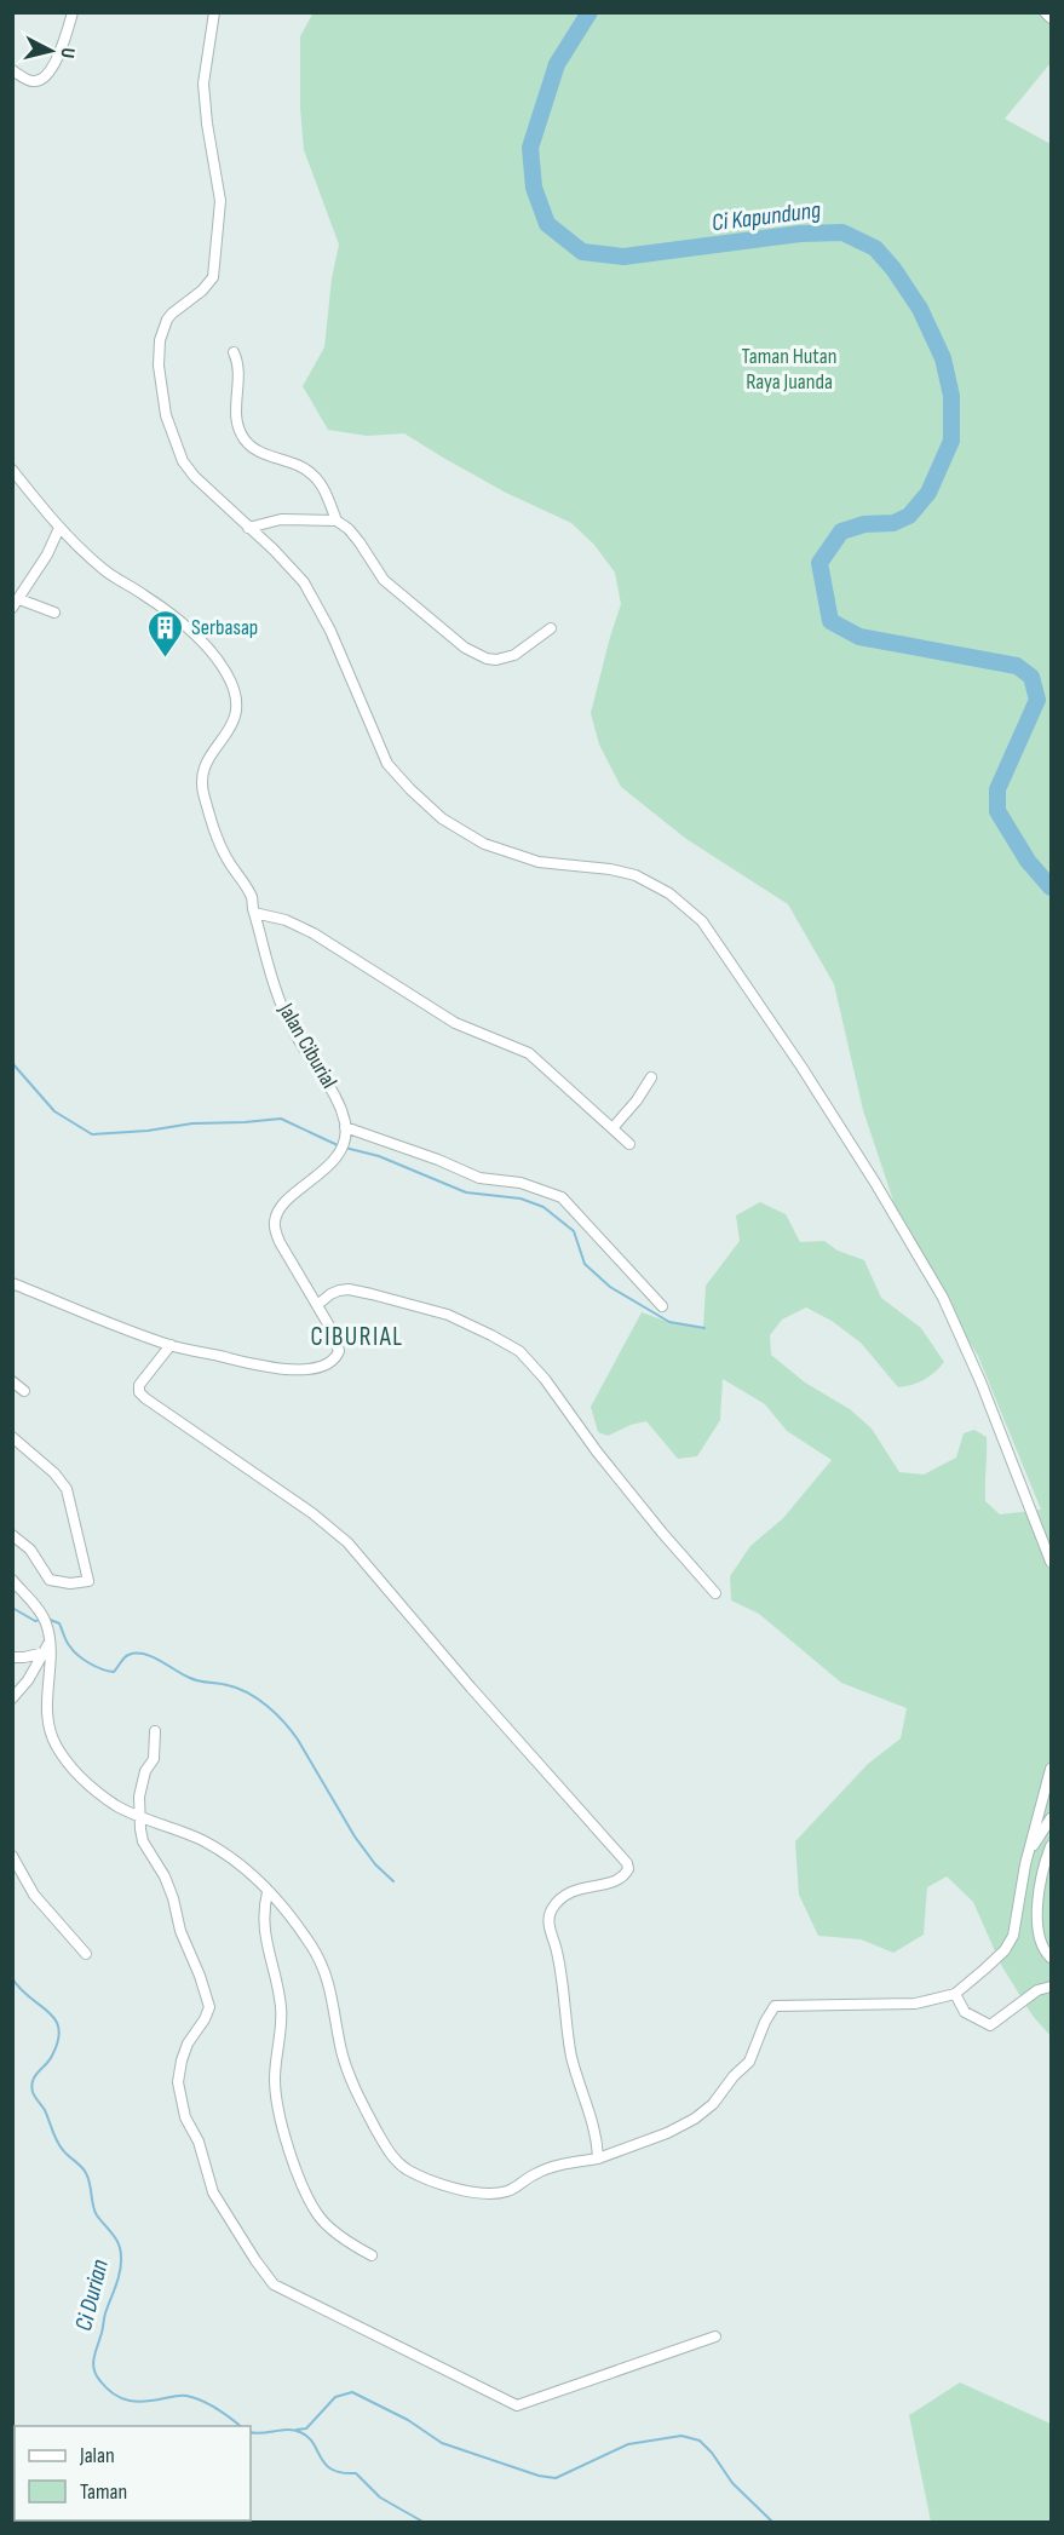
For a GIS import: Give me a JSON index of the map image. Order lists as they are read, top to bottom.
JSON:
{
  "streets": {
    "street": ["Jalan Ciburial"]
  },
  "districts": ["CIBURIAL"],
  "water": ["Ci Kapundung", "Ci Durian"],
  "parks": ["Taman Hutan Raya Juanda"],
  "places": {
    "building": ["Serbasap"]
  },
  "legend": ["Jalan", "Taman"],
  "north": "right"
}
